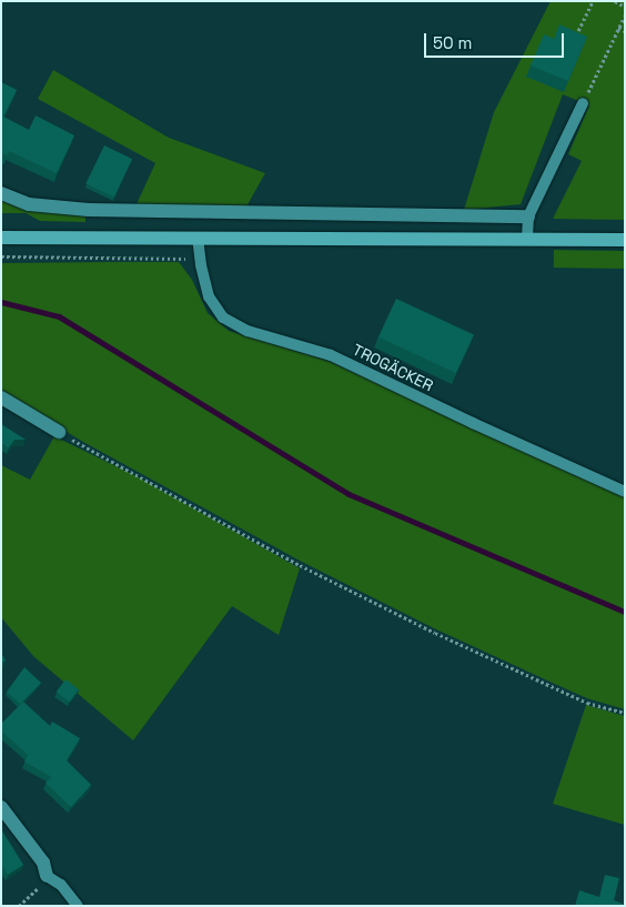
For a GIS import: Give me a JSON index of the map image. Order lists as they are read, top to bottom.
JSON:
{
  "streets": {
    "lane": ["TROGÄCKER"]
  },
  "scale_bar": "50 m"
}
